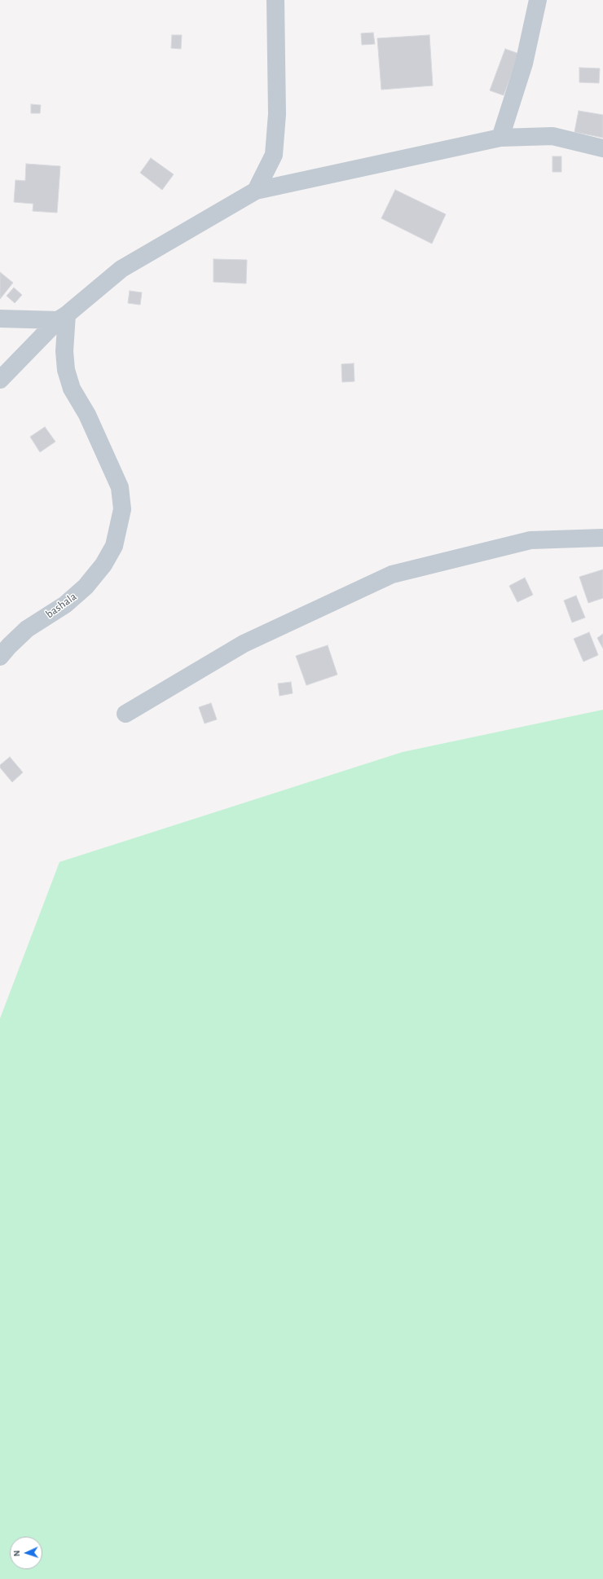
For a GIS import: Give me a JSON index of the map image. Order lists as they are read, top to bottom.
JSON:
{
  "streets": {
    "street": ["bashala"]
  },
  "north": "left"
}
